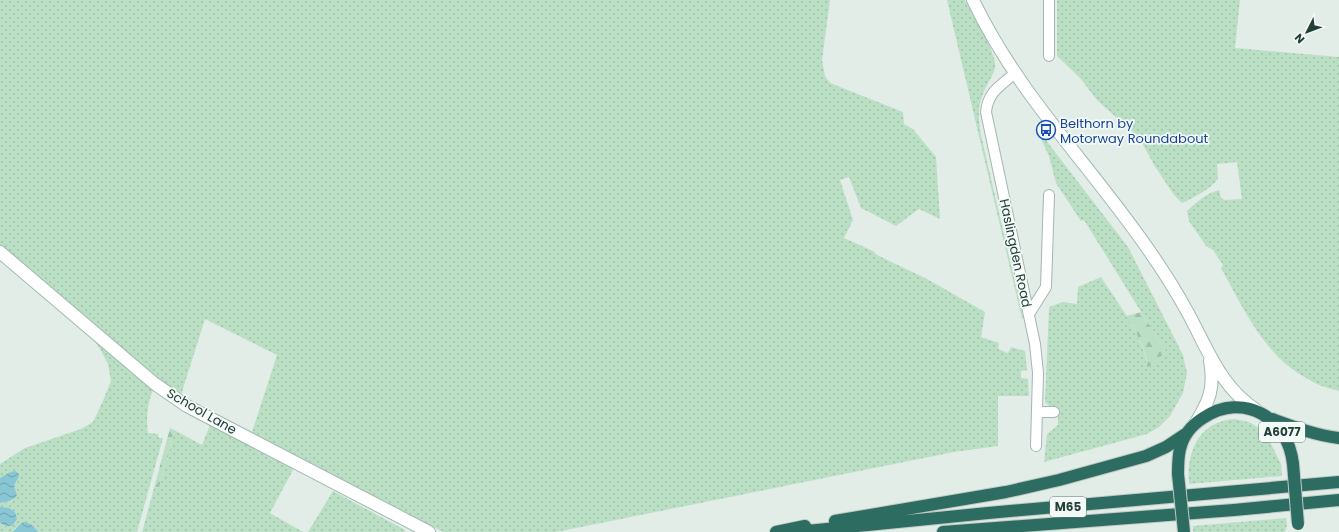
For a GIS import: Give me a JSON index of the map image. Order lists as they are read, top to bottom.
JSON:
{
  "streets": {
    "highway": ["A6077", "M65"],
    "main road": ["School Lane"],
    "street": ["Haslingden Road"]
  },
  "places": {
    "bus stop": ["Belthorn by Motorway Roundabout"]
  },
  "north": "bottom left"
}
